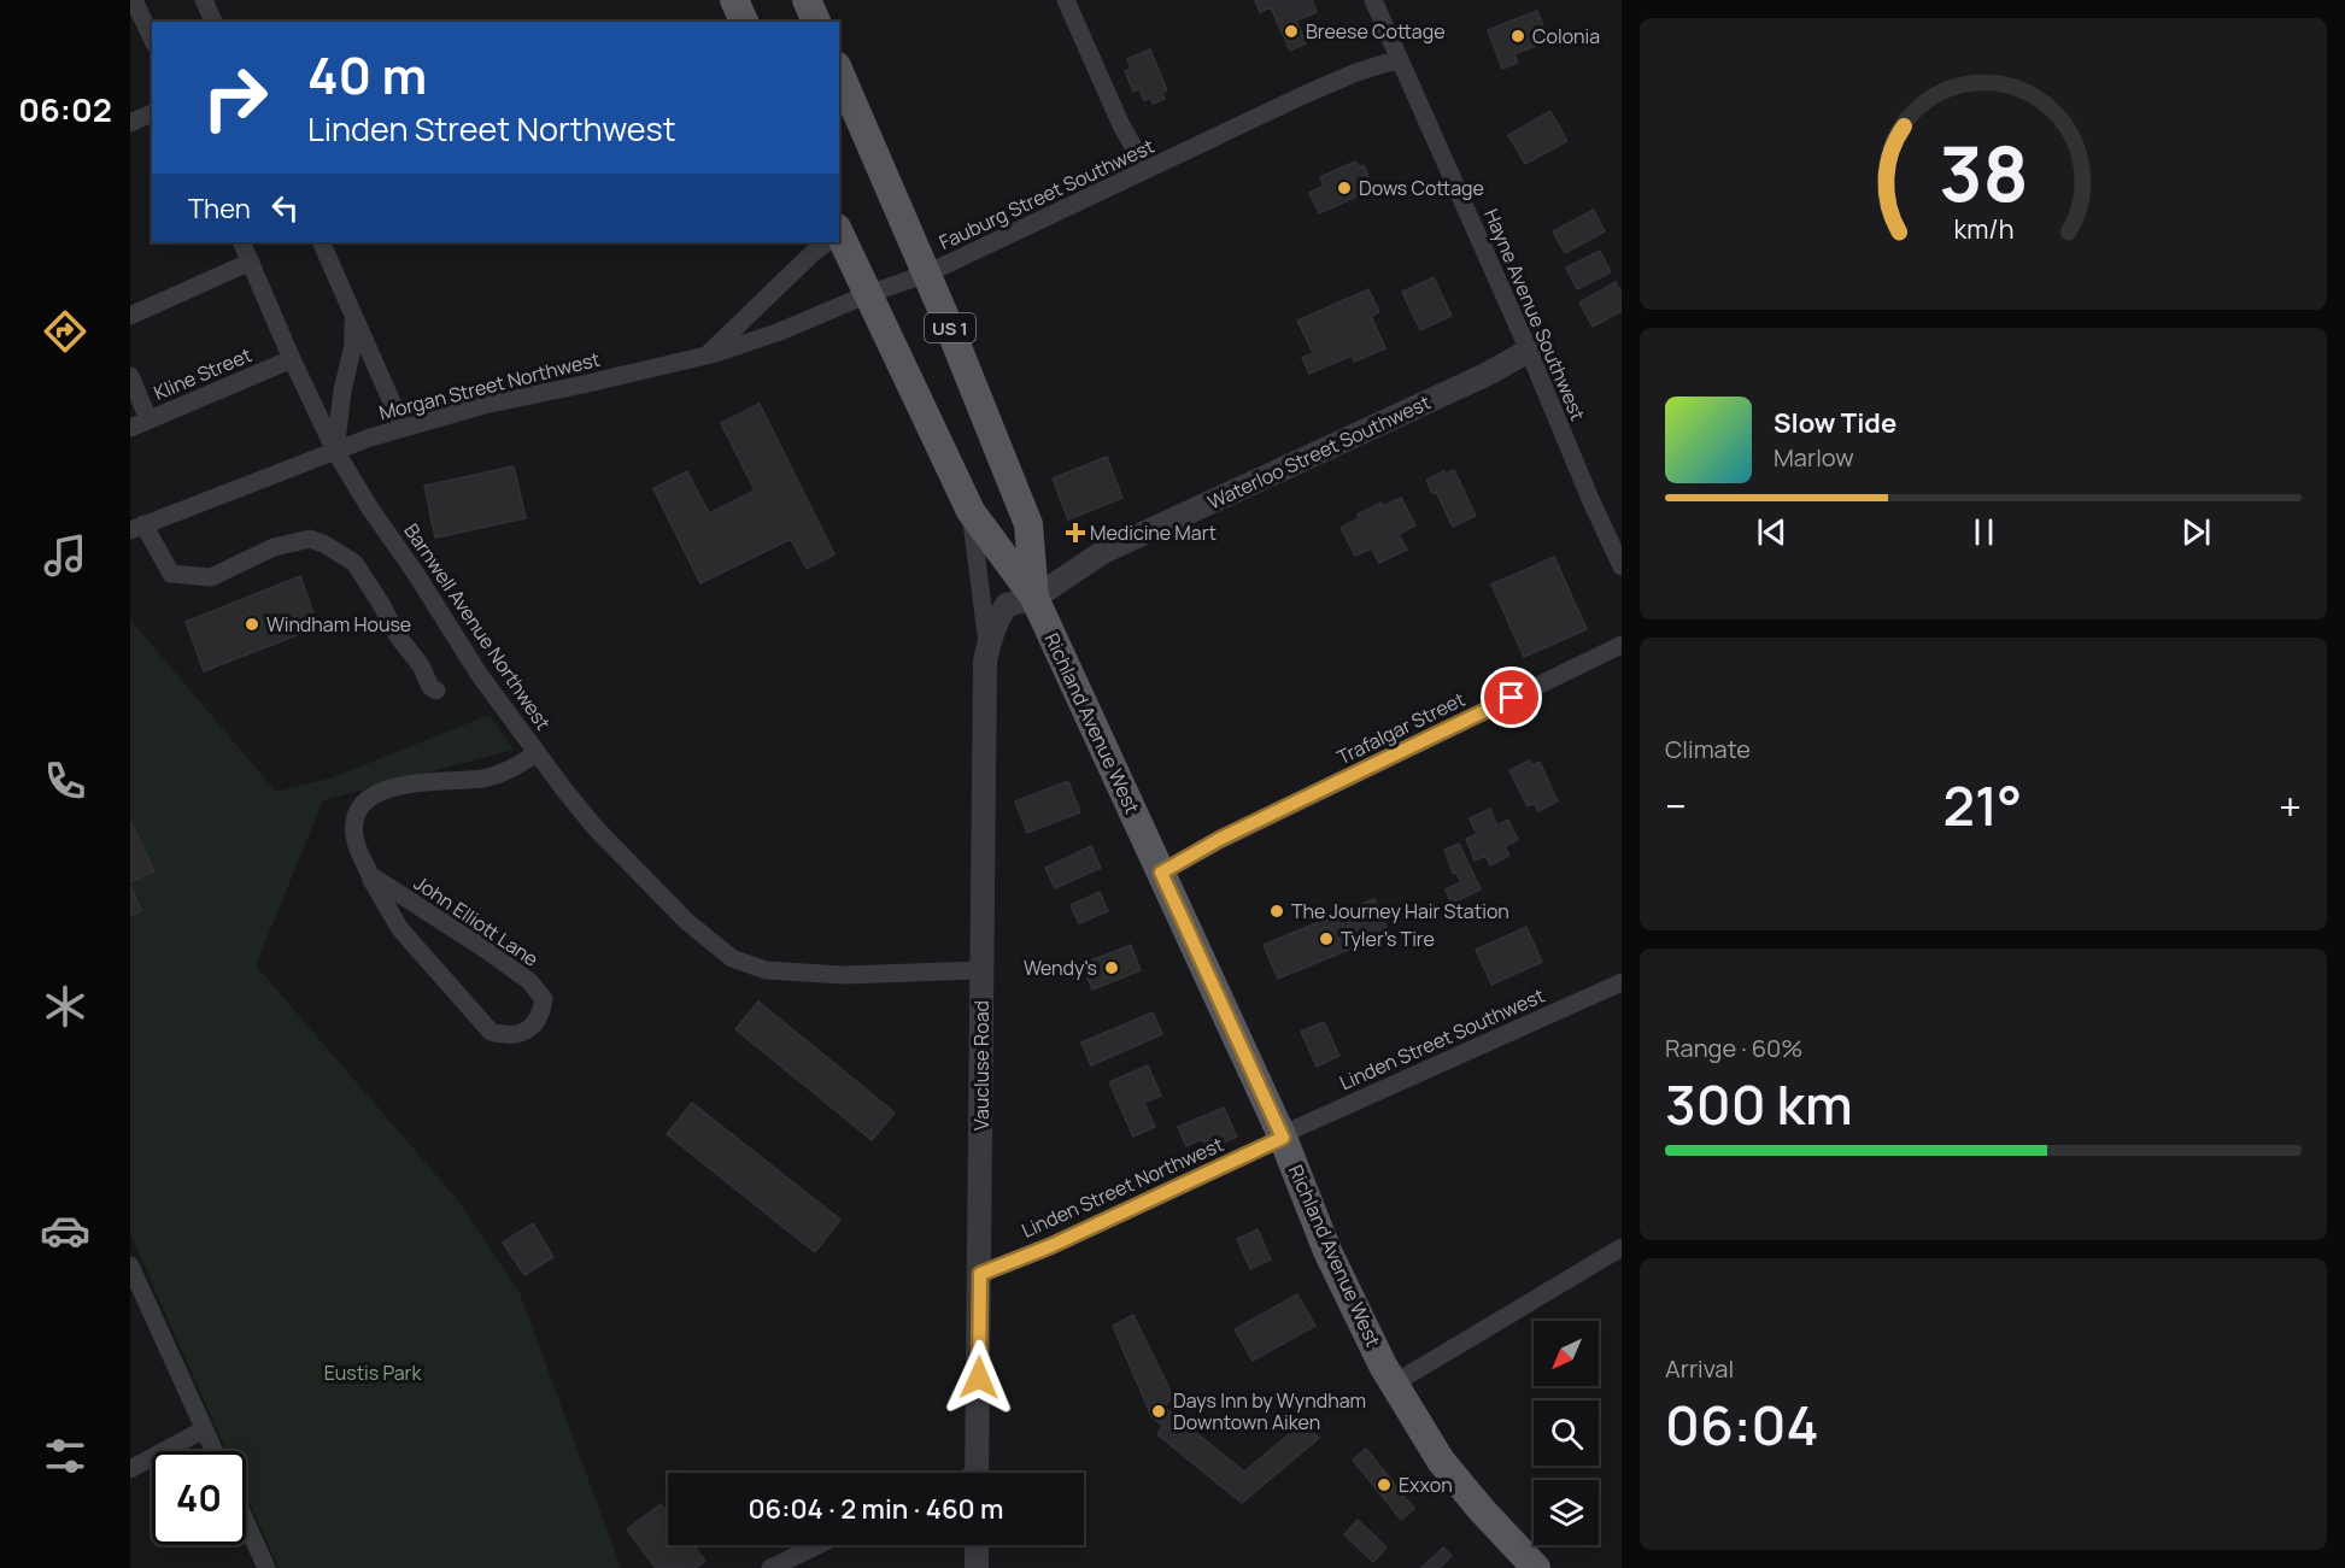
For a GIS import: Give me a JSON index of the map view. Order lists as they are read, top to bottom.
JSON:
{
  "streets": {
    "main road": ["US 1", "Richland Avenue West"],
    "street": [
      "Fauburg Street Southwest",
      "Hayne Avenue Southwest",
      "Kline Street",
      "Morgan Street Northwest",
      "Waterloo Street Southwest",
      "Barnwell Avenue Northwest",
      "Trafalgar Street",
      "John Elliott Lane",
      "Linden Street Southwest",
      "Vaucluse Road",
      "Linden Street Northwest"
    ]
  },
  "crossings": [
    ["Fauburg Street Southwest", "Hayne Avenue Southwest"],
    ["Fauburg Street Southwest", "Morgan Street Northwest"],
    ["Fauburg Street Southwest", "Richland Avenue West"],
    ["Hayne Avenue Southwest", "Waterloo Street Southwest"],
    ["Kline Street", "Barnwell Avenue Northwest"],
    ["Morgan Street Northwest", "Barnwell Avenue Northwest"],
    ["Waterloo Street Southwest", "Richland Avenue West"],
    ["Waterloo Street Southwest", "Vaucluse Road"],
    ["Barnwell Avenue Northwest", "John Elliott Lane"],
    ["Barnwell Avenue Northwest", "Vaucluse Road"],
    ["Richland Avenue West", "Trafalgar Street"],
    ["Richland Avenue West", "Linden Street Southwest"],
    ["Richland Avenue West", "Linden Street Northwest"],
    ["Linden Street Southwest", "Linden Street Northwest"],
    ["Vaucluse Road", "Linden Street Northwest"]
  ],
  "parks": ["Eustis Park"],
  "places": {
    "other": [
      "Breese Cottage",
      "Colonia",
      "Dows Cottage",
      "Windham House",
      "The Journey Hair Station",
      "Tyler's Tire",
      "Wendy's",
      "Days Inn by Wyndham Downtown Aiken",
      "Exxon"
    ],
    "health": ["Medicine Mart"]
  },
  "north": "bottom left",
  "page": {
    "tabs": "06:02",
    "turn": ["40 m", "Linden Street Northwest"],
    "then": "Then",
    "song": ["Slow Tide", "Marlow"],
    "tile": [
      "Climate",
      ["Range · 60%", "300 km"],
      ["Arrival", "06:04"]
    ],
    "heat": ["−", "21°", "+"],
    "limit": "40",
    "trip": "06:04 · 2 min · 460 m",
    "gauge": ["38", "km/h"]
  }
}
